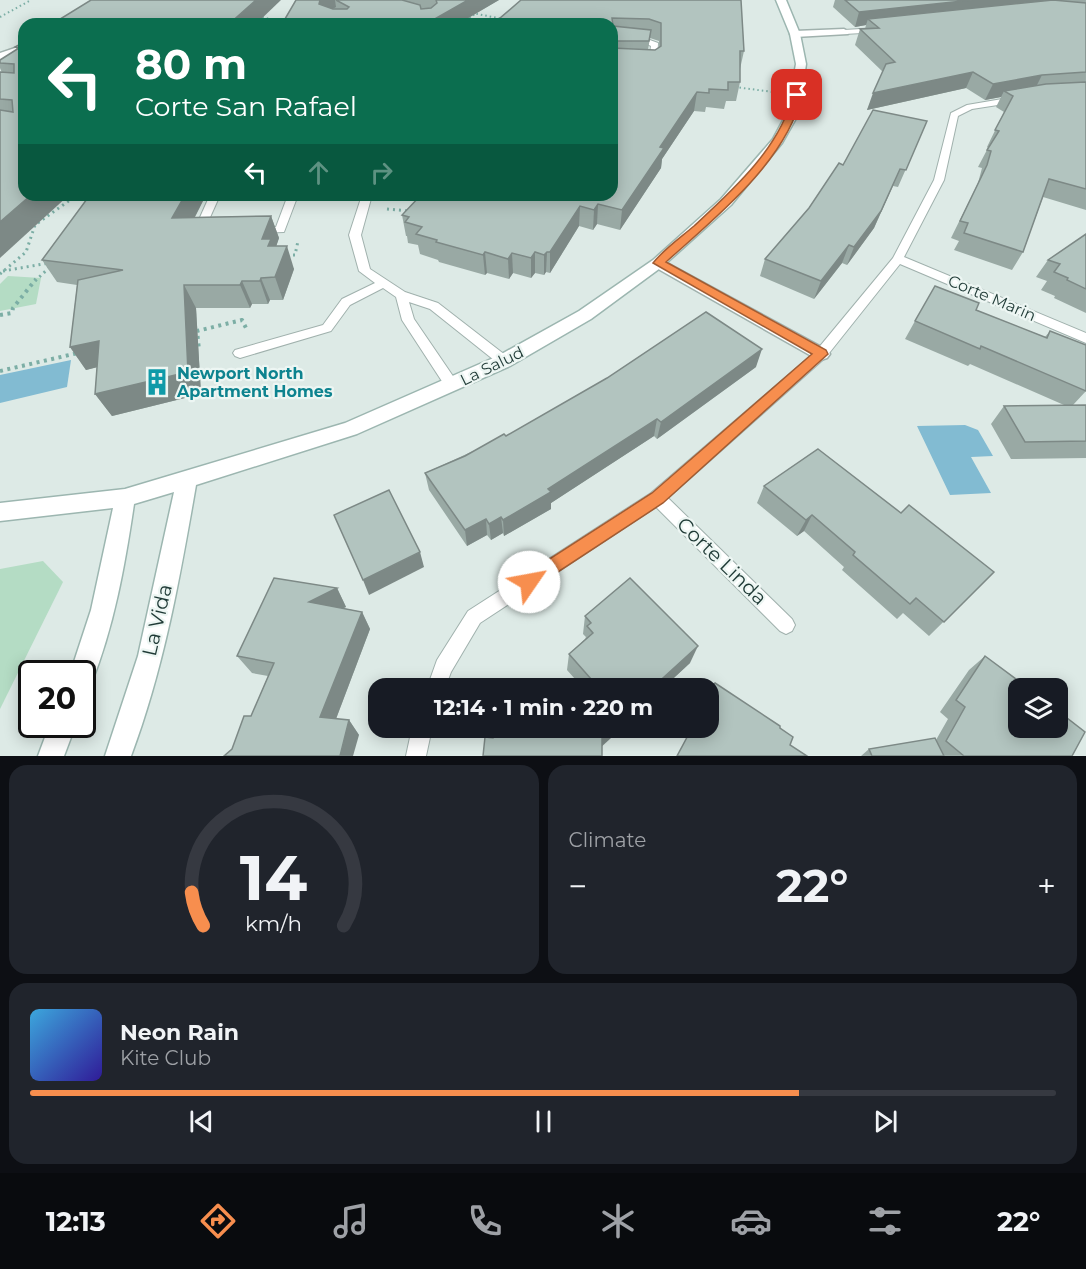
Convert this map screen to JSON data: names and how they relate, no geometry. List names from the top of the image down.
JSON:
{
  "streets": {
    "street": ["La Salud", "La Vida"],
    "lane": ["Corte Marin", "Corte Linda"]
  },
  "crossings": [
    ["La Salud", "La Vida"]
  ],
  "places": {
    "building": ["Newport North Apartment Homes"]
  },
  "page": {
    "turn": ["80 m", "Corte San Rafael"],
    "limit": "20",
    "trip": "12:14 · 1 min · 220 m",
    "tile": "Climate",
    "heat": ["−", "22°", "+"],
    "song": ["Neon Rain", "Kite Club"],
    "tabs": ["12:13", "22°"],
    "gauge": ["14", "km/h"]
  }
}
